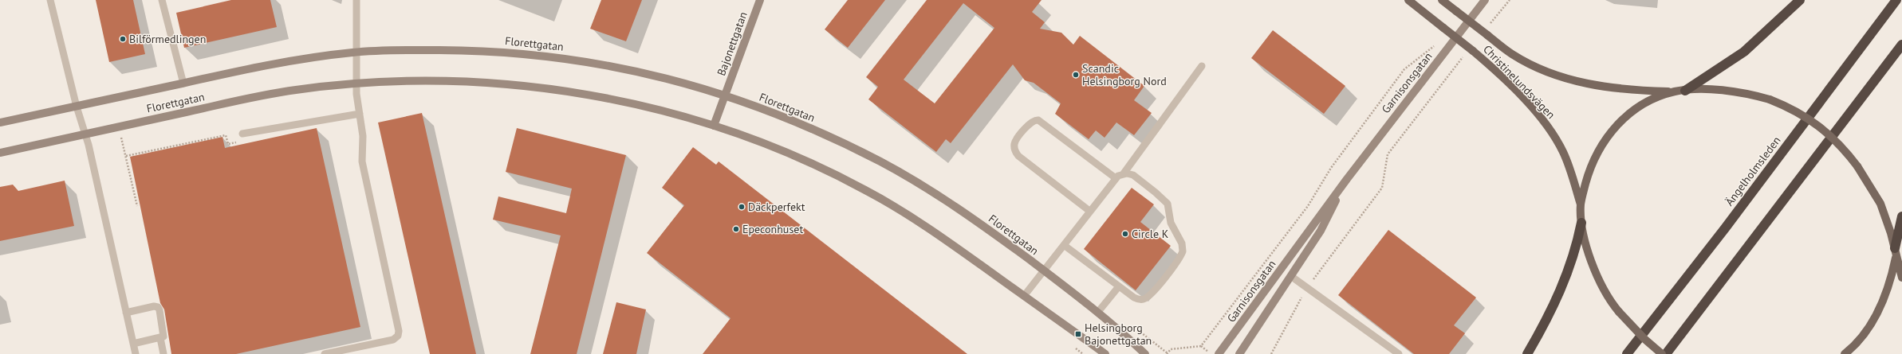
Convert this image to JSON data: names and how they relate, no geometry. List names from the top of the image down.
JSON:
{
  "streets": {
    "highway": ["Ängelholmsleden"],
    "main road": ["Christinelundsvägen"],
    "street": ["Florettgatan", "Bajonettgatan", "Garnisonsgatan"]
  },
  "crossings": [
    ["Florettgatan", "Bajonettgatan"]
  ],
  "places": {
    "other": [
      "Bilförmedlingen",
      "Scandic Helsingborg Nord",
      "Däckperfekt",
      "Epeconhuset",
      "Circle K"
    ],
    "transit": ["Helsingborg Bajonettgatan"]
  }
}
